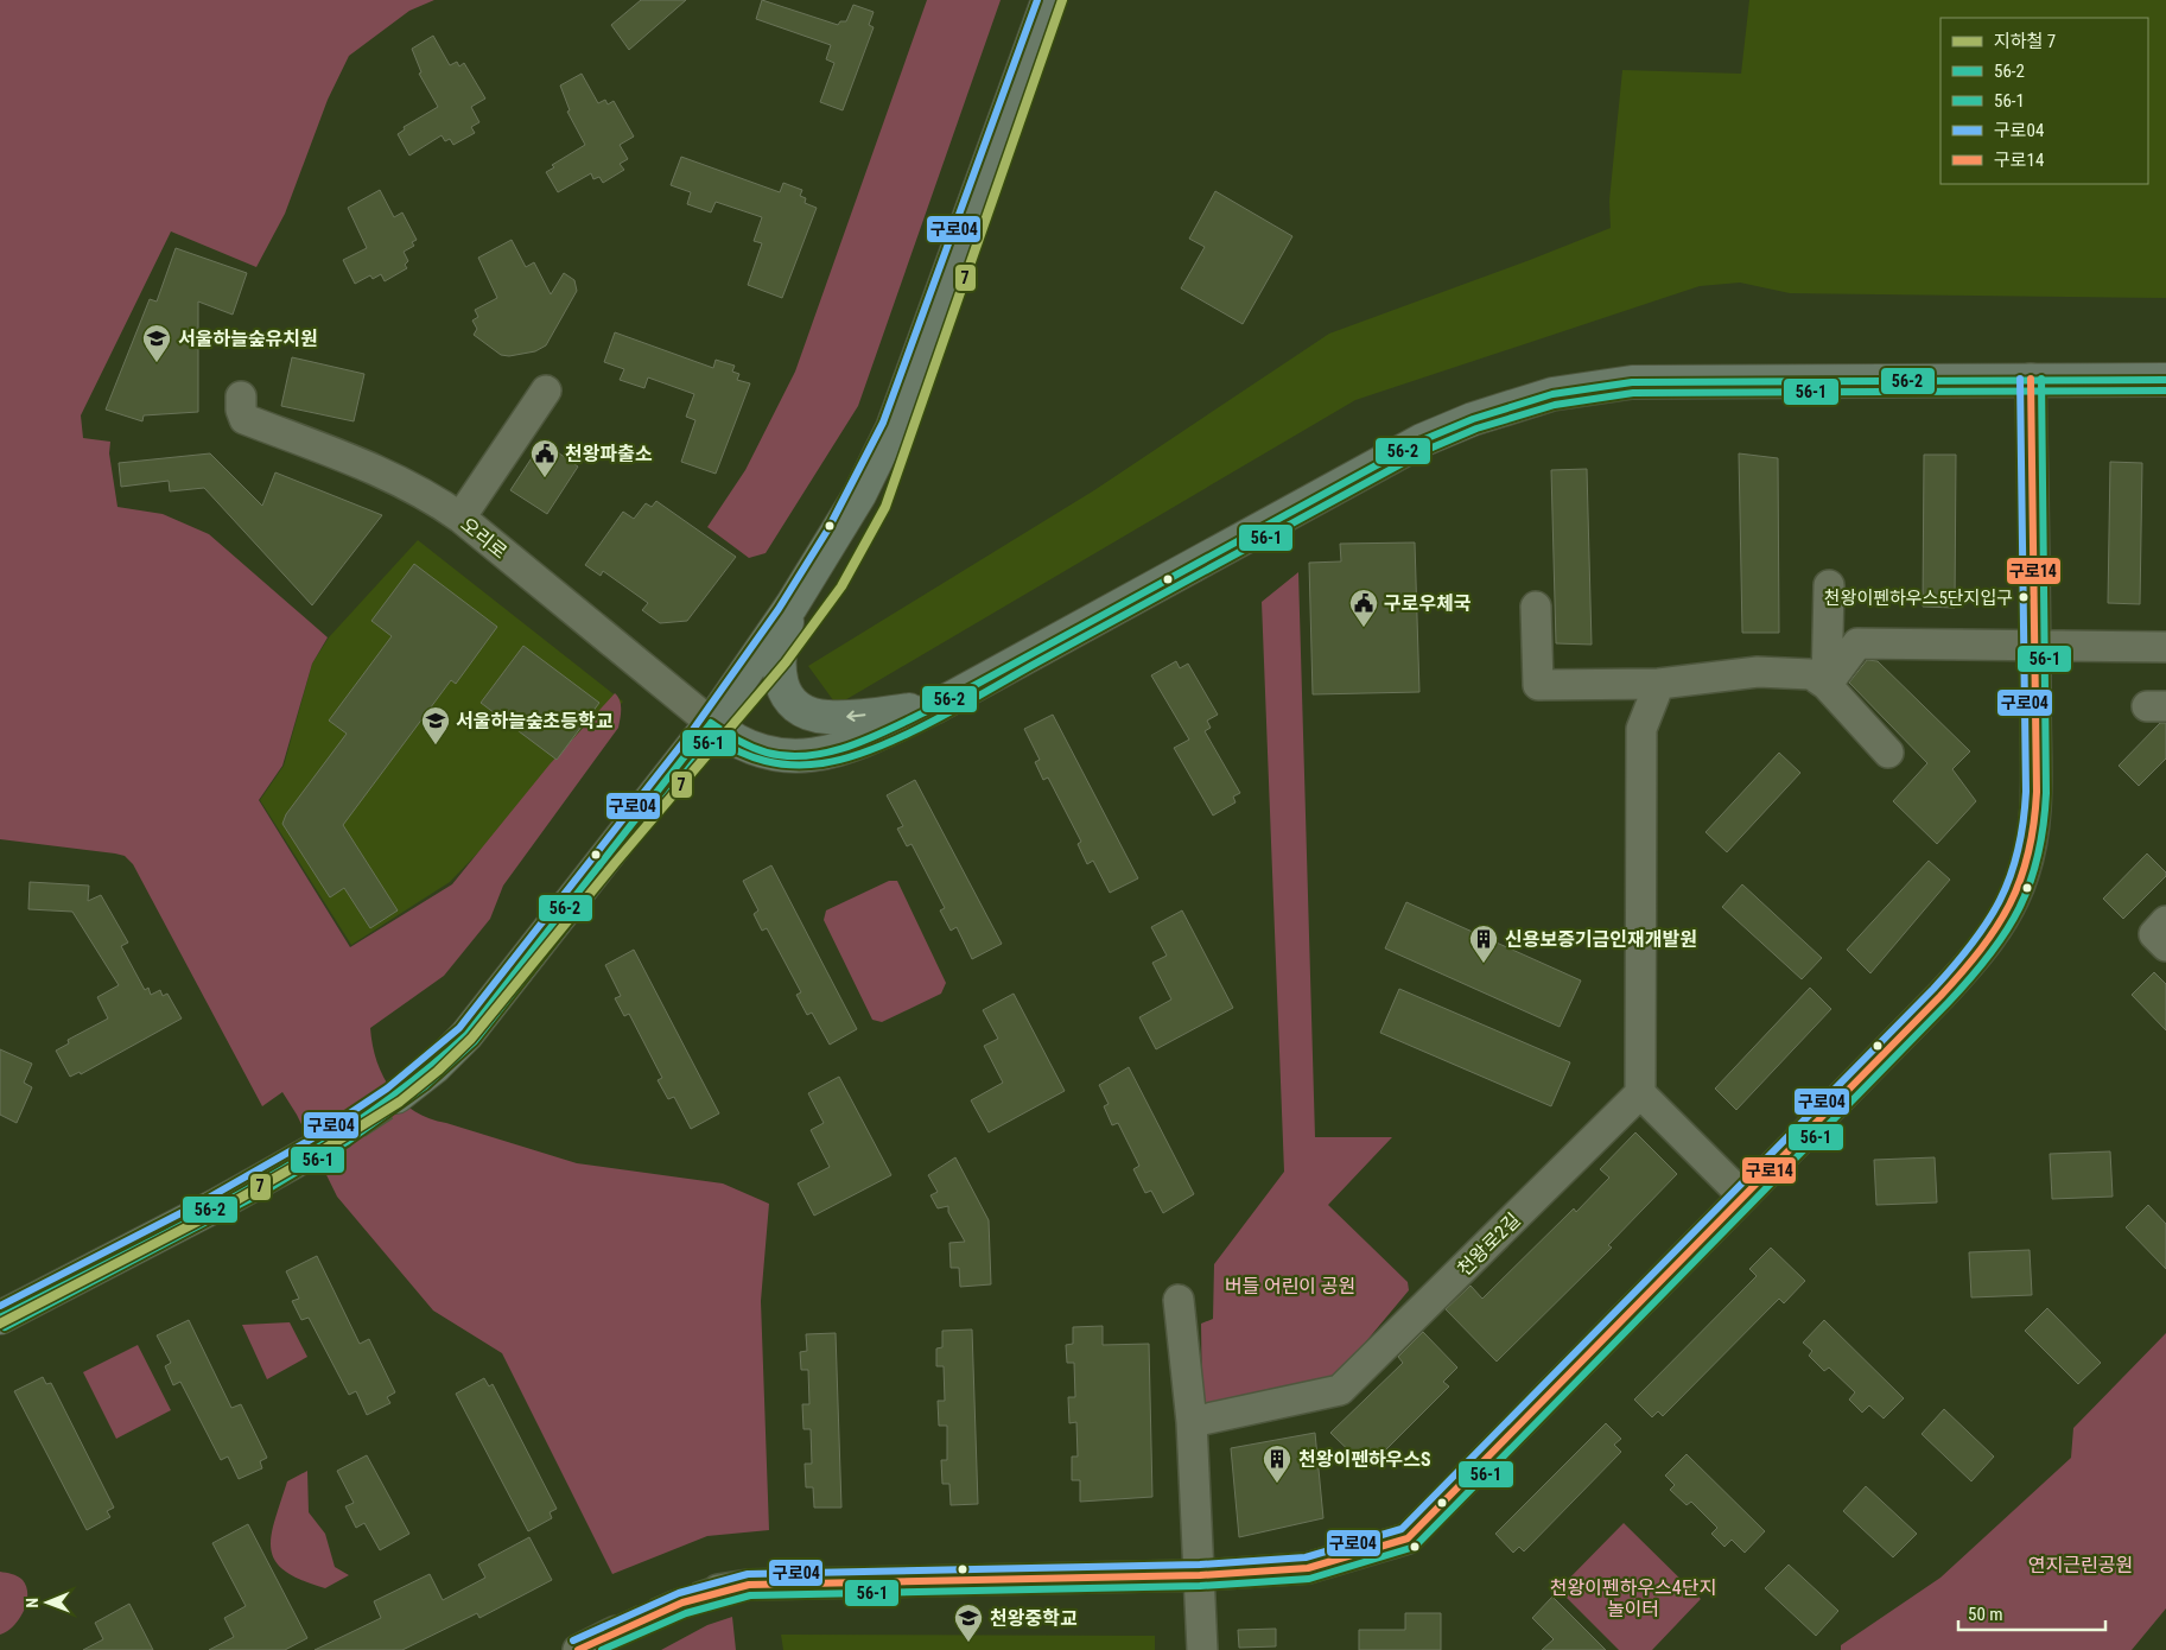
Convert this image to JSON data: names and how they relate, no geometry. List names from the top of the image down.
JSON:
{
  "streets": {
    "street": ["오리로", "천왕로2길"]
  },
  "parks": ["버들 어린이 공원", "연지근린공원", "천왕이펜하우스4단지 놀이터"],
  "places": {
    "school or university": ["서울하늘숲유치원", "서울하늘숲초등학교", "천왕중학교"],
    "public building": ["천왕파출소", "구로우체국"],
    "other": ["천왕이펜하우스5단지입구"],
    "building": ["신용보증기금인재개발원", "천왕이펜하우스S"]
  },
  "lines": [
    "metro line 7",
    "transit line 구로04",
    "transit line 56-1",
    "transit line 구로14",
    "transit line 56-2"
  ],
  "legend": [
    "지하철 7",
    "56-2",
    "56-1",
    "구로04",
    "구로14"
  ],
  "scale_bar": "50 m",
  "north": "left"
}
